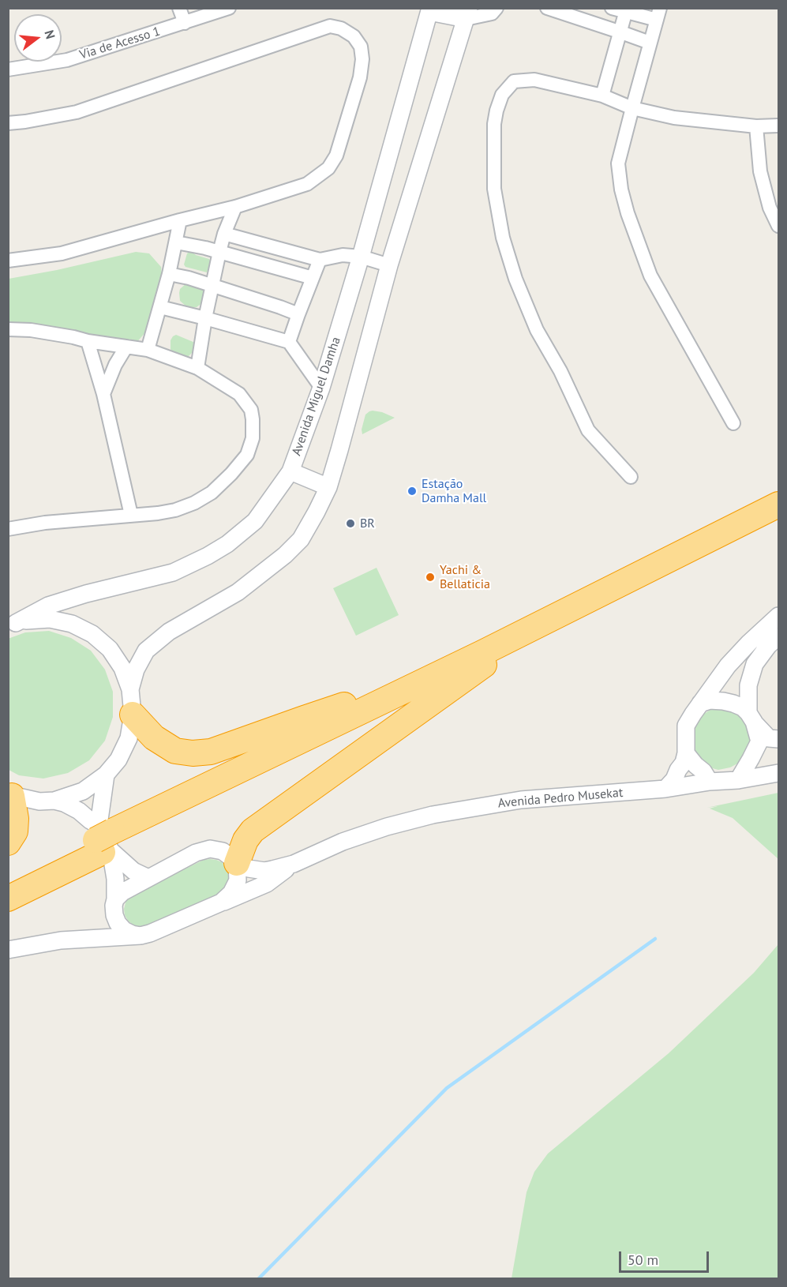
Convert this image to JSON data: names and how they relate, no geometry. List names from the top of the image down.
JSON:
{
  "streets": {
    "street": ["Via de Acesso 1", "Avenida Miguel Damha", "Avenida Pedro Musekat"]
  },
  "places": ["Estação Damha Mall", "BR", "Yachi & Bellaticia"],
  "scale_bar": "50 m",
  "north": "right"
}
